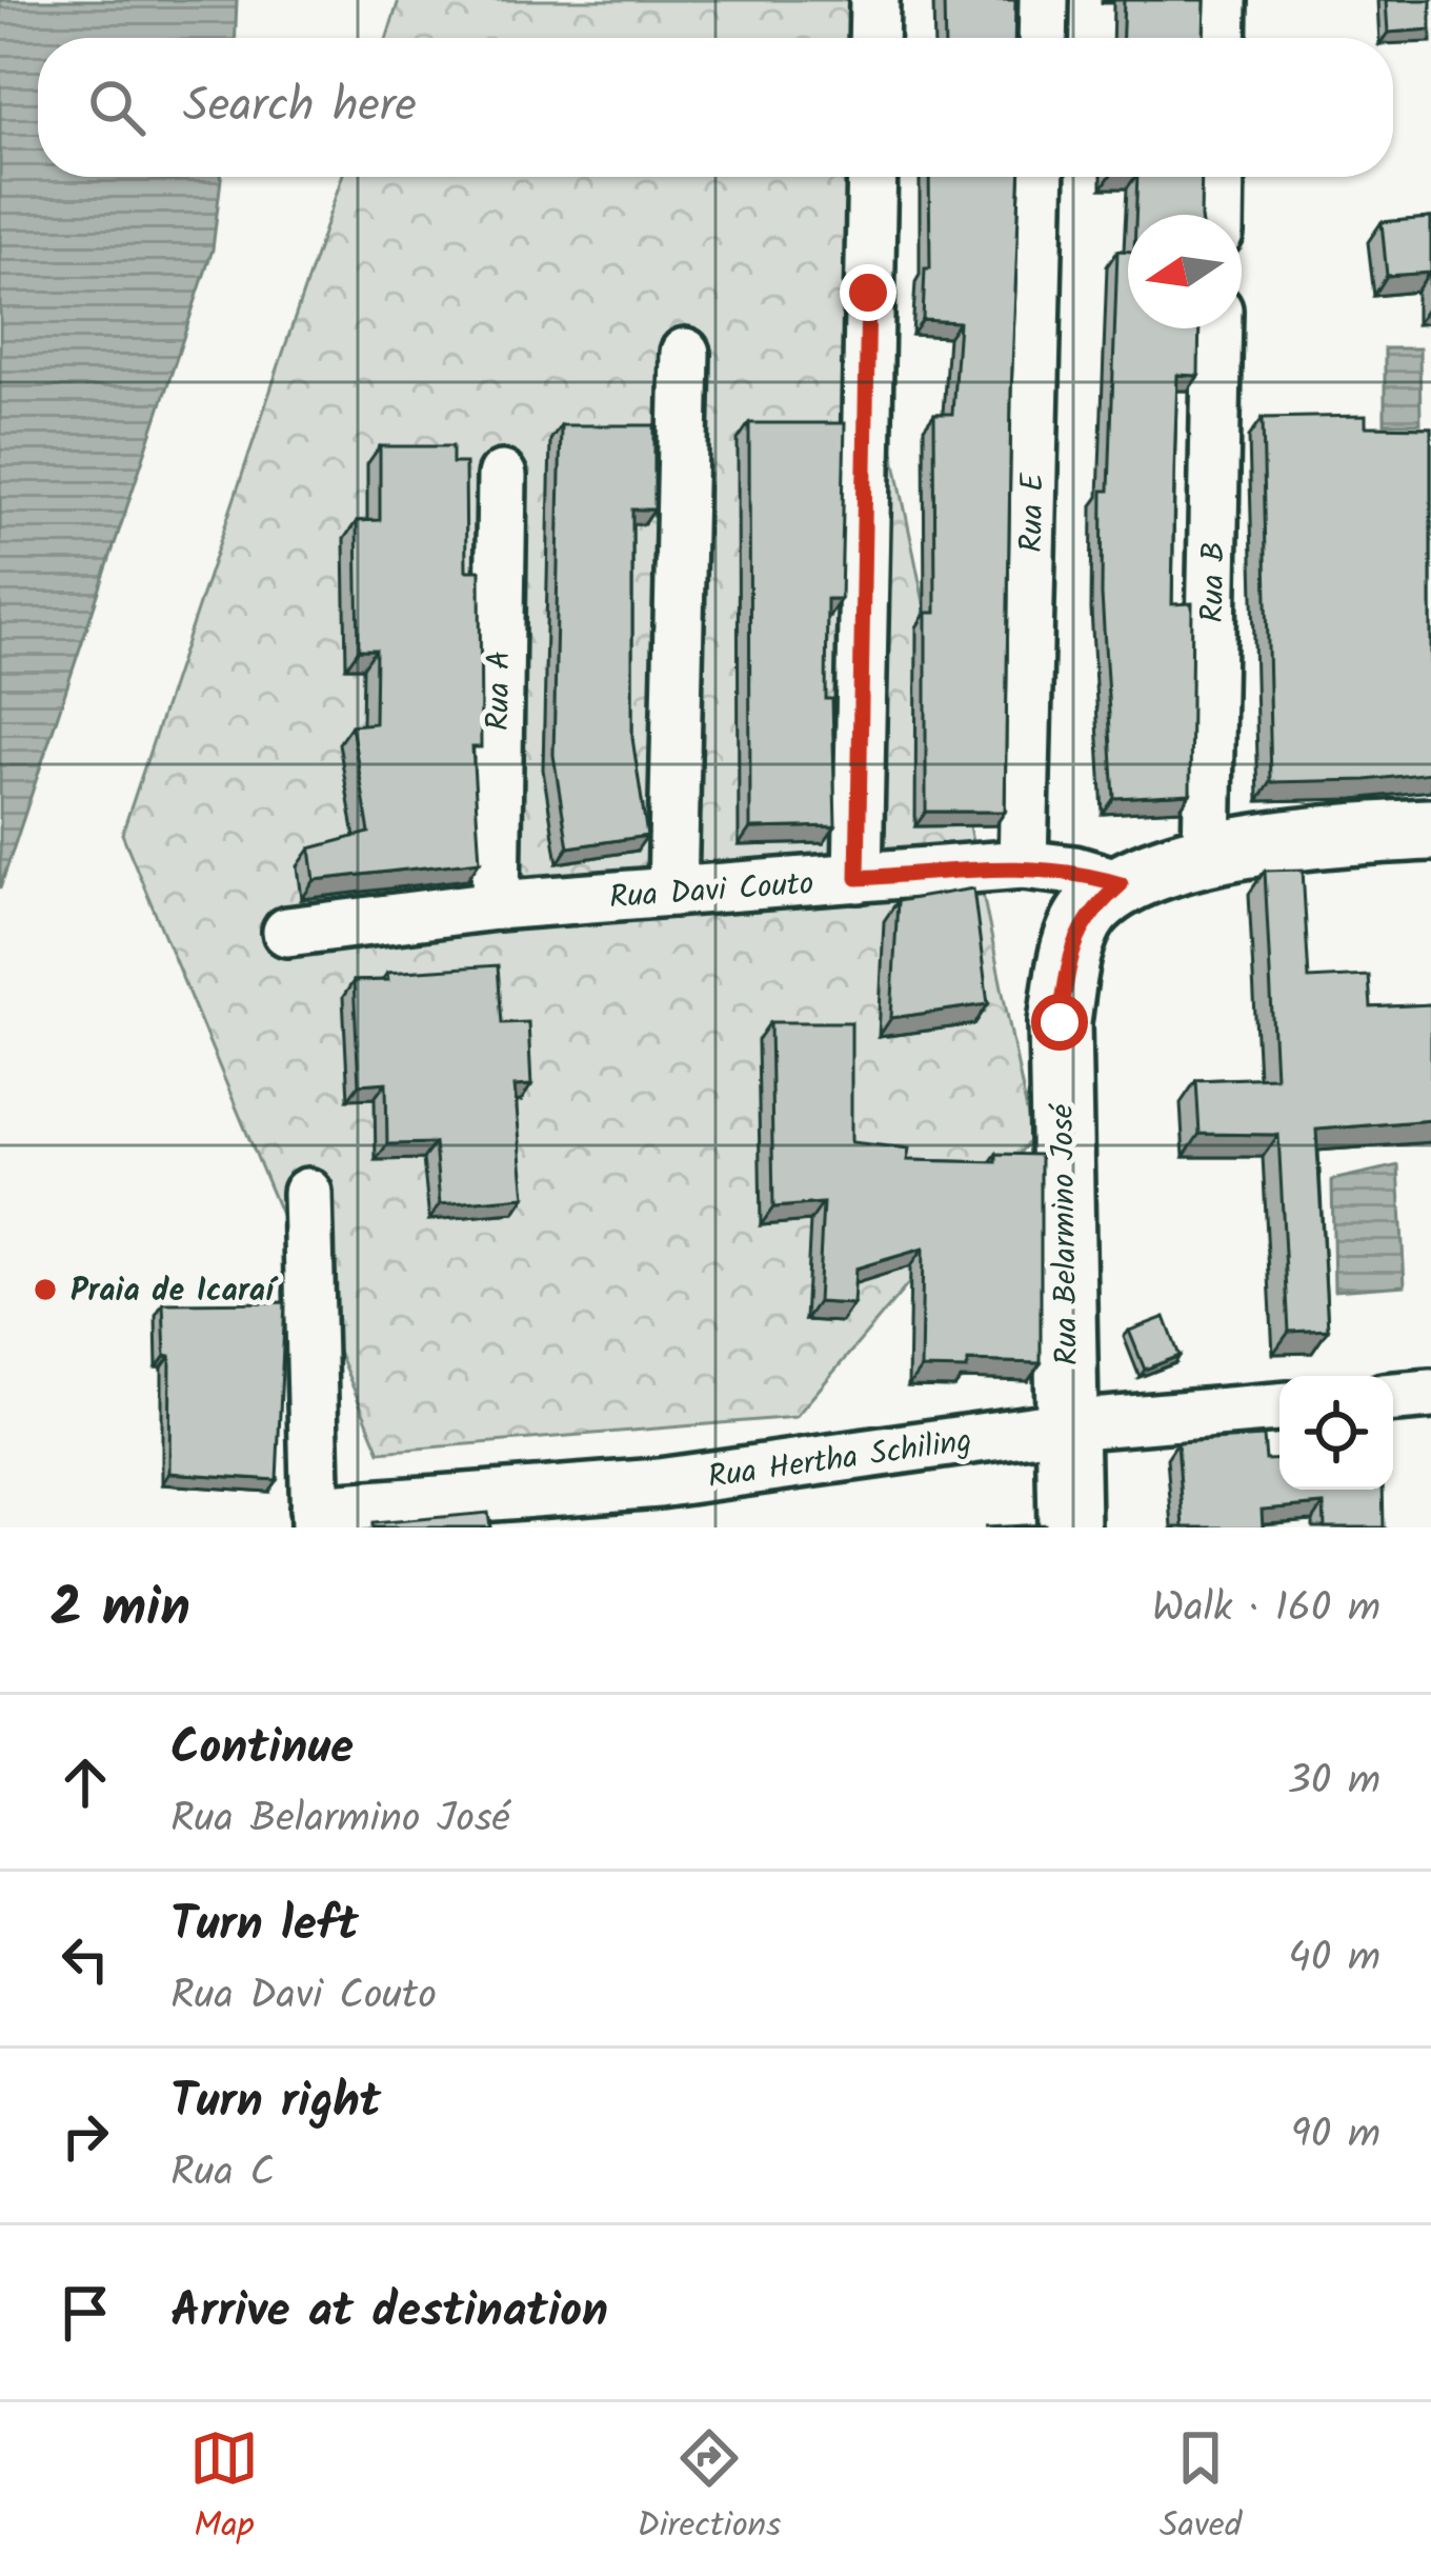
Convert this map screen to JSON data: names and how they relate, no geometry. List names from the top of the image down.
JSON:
{
  "streets": {
    "street": [
      "Rua E",
      "Rua B",
      "Rua A",
      "Rua Davi Couto",
      "Rua Belarmino José",
      "Rua Hertha Schiling"
    ]
  },
  "crossings": [
    ["Rua E", "Rua Davi Couto"],
    ["Rua A", "Rua Davi Couto"],
    ["Rua Davi Couto", "Rua Belarmino José"],
    ["Rua Belarmino José", "Rua Hertha Schiling"]
  ],
  "places": ["Praia de Icaraí"],
  "north": "left",
  "page": {
    "search": "Search here",
    "heading": ["2 min", "Walk · 160 m"],
    "list": [
      ["Continue", "Rua Belarmino José", "30 m"],
      ["Turn left", "Rua Davi Couto", "40 m"],
      ["Turn right", "Rua C", "90 m"],
      "Arrive at destination"
    ],
    "nav": ["Map", "Directions", "Saved"]
  }
}
